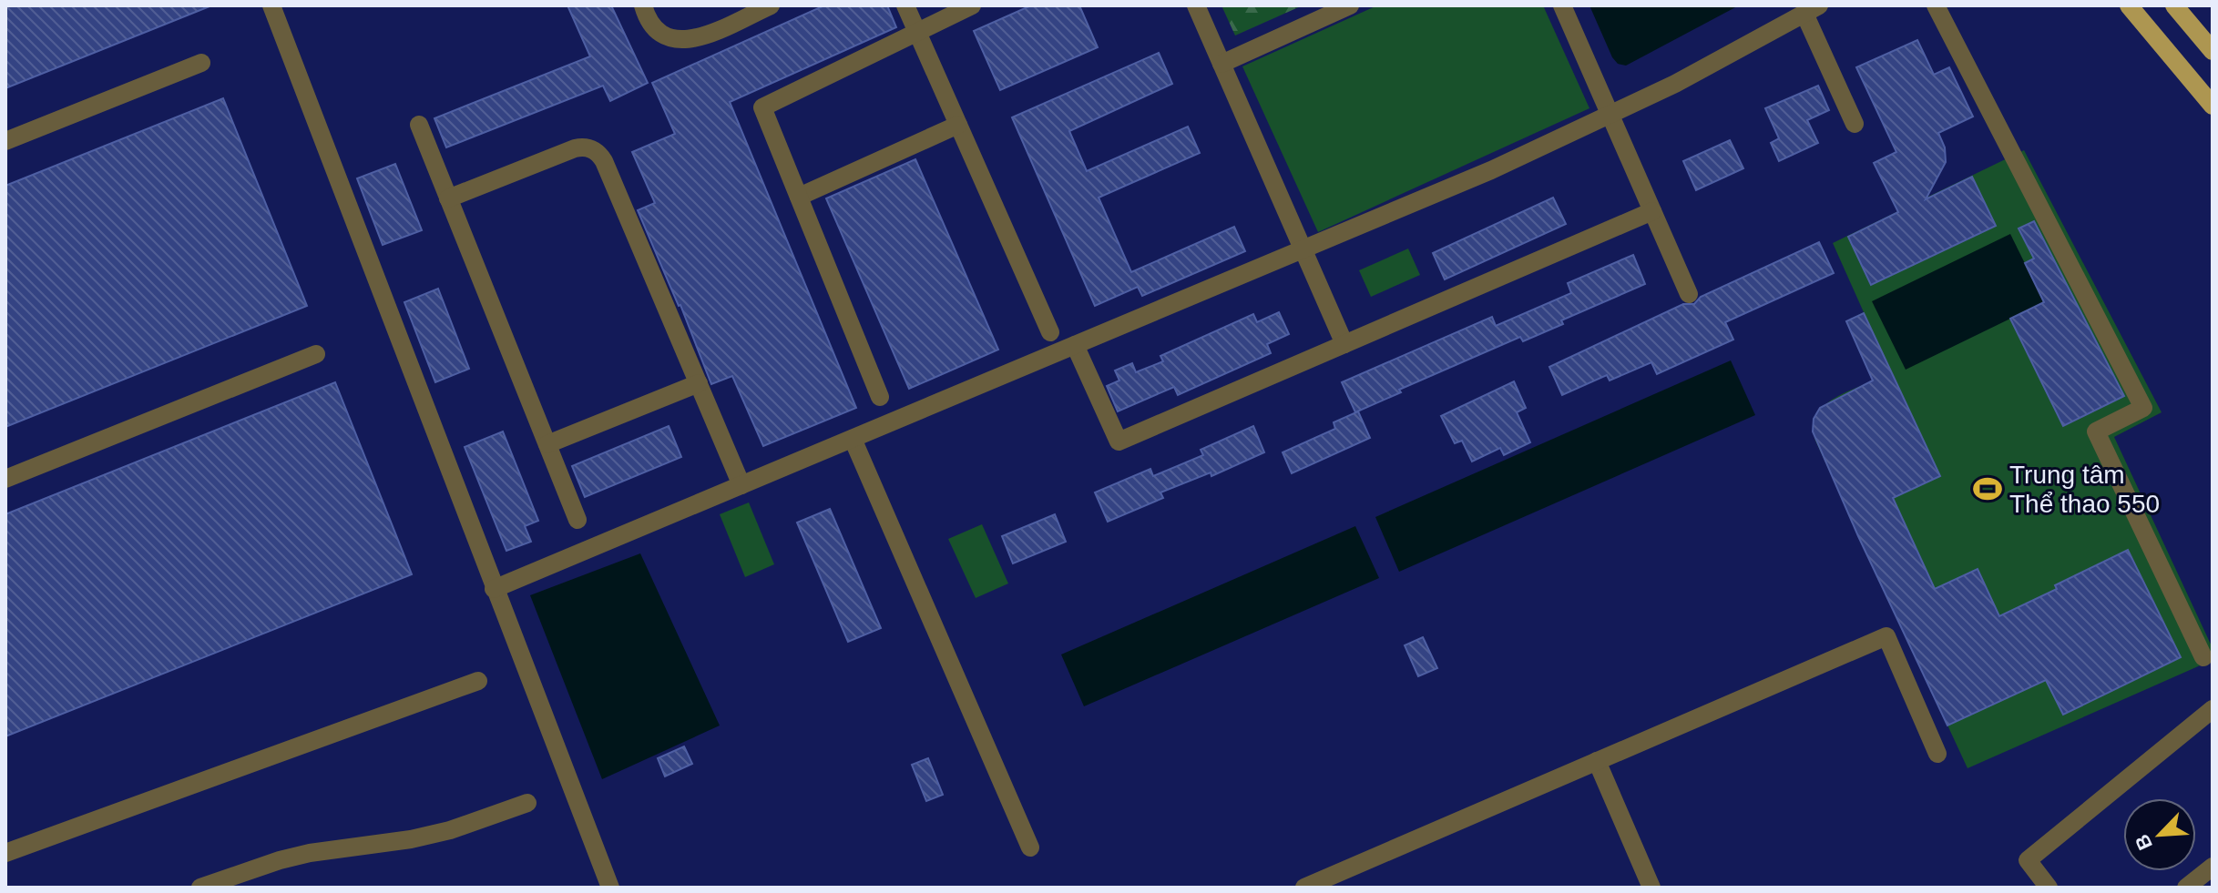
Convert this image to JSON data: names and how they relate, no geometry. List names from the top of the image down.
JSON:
{
  "places": {
    "sports": ["Trung tâm Thể thao 550"]
  },
  "north": "bottom left"
}
